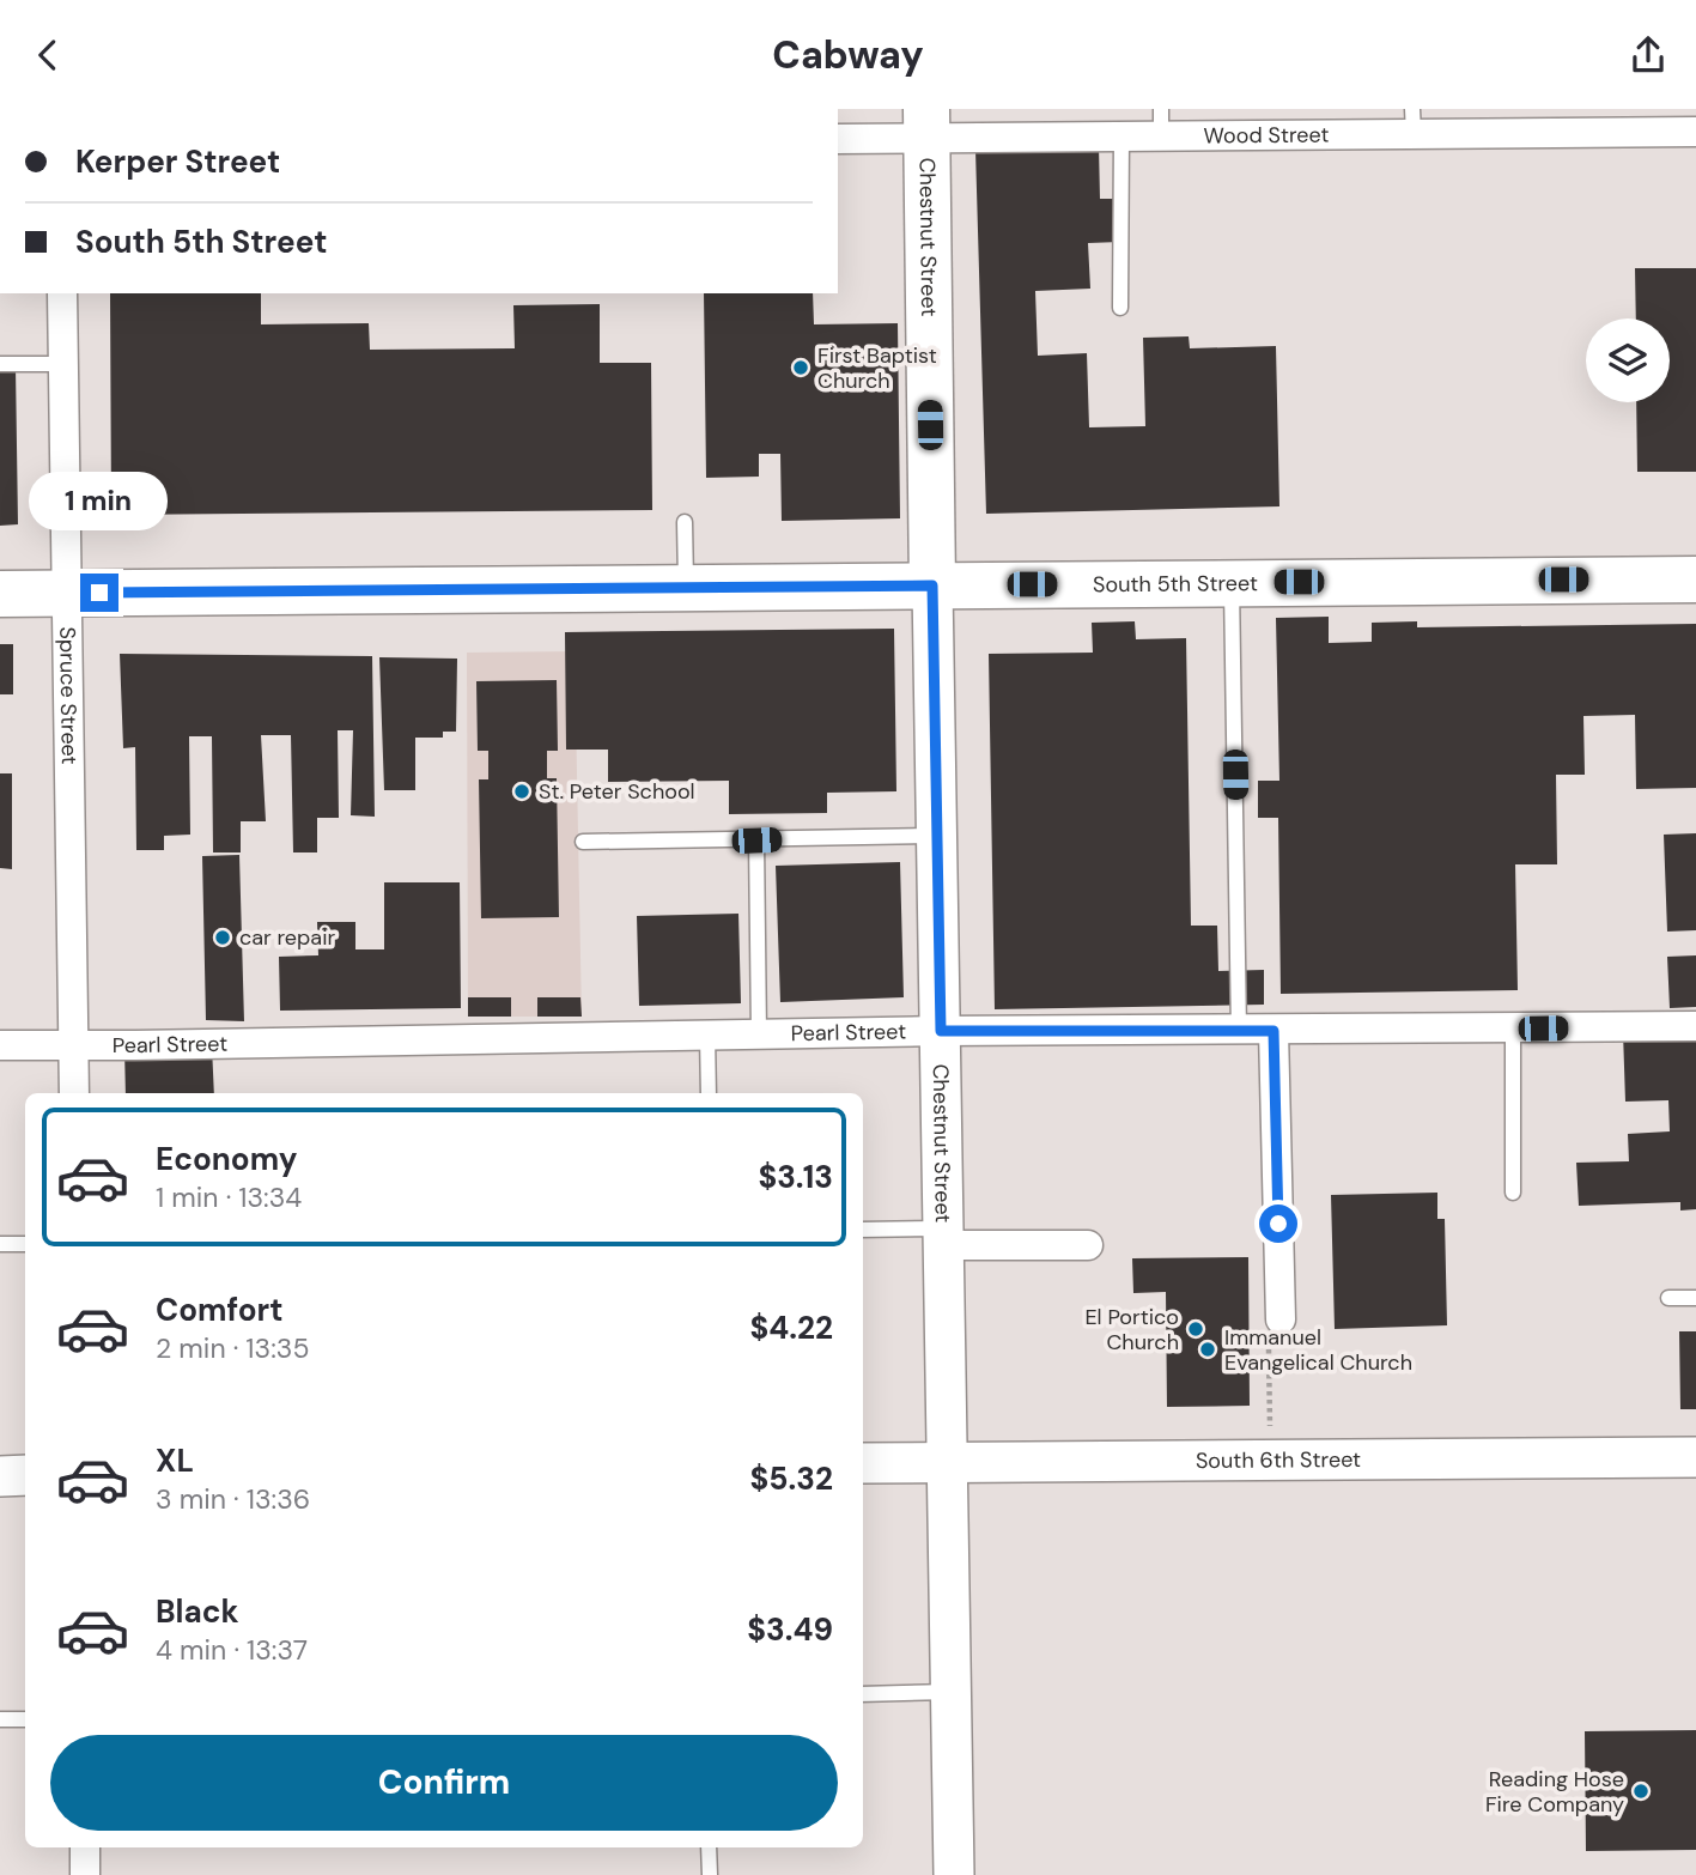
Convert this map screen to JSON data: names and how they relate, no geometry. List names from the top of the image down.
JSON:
{
  "streets": {
    "main road": ["Chestnut Street", "South 5th Street"],
    "street": [
      "Wood Street",
      "Spruce Street",
      "Pearl Street",
      "South 6th Street"
    ]
  },
  "crossings": [
    ["Wood Street", "Chestnut Street"],
    ["Chestnut Street", "South 5th Street"],
    ["Chestnut Street", "Pearl Street"],
    ["Chestnut Street", "South 6th Street"],
    ["South 5th Street", "Spruce Street"],
    ["Spruce Street", "Pearl Street"]
  ],
  "places": [
    "First Baptist Church",
    "St. Peter School",
    "car repair",
    "El Portico Church",
    "Immanuel Evangelical Church",
    "Reading Hose Fire Company"
  ],
  "page": {
    "header": "Cabway",
    "banner": ["Kerper Street", "South 5th Street"],
    "bubble": "1 min",
    "list": [
      {
        "name": "Economy",
        "note": "1 min · 13:34",
        "value": "$3.13"
      },
      {
        "name": "Comfort",
        "note": "2 min · 13:35",
        "value": "$4.22"
      },
      {
        "name": "XL",
        "note": "3 min · 13:36",
        "value": "$5.32"
      },
      {
        "name": "Black",
        "note": "4 min · 13:37",
        "value": "$3.49"
      }
    ],
    "buttons": "Confirm"
  }
}
